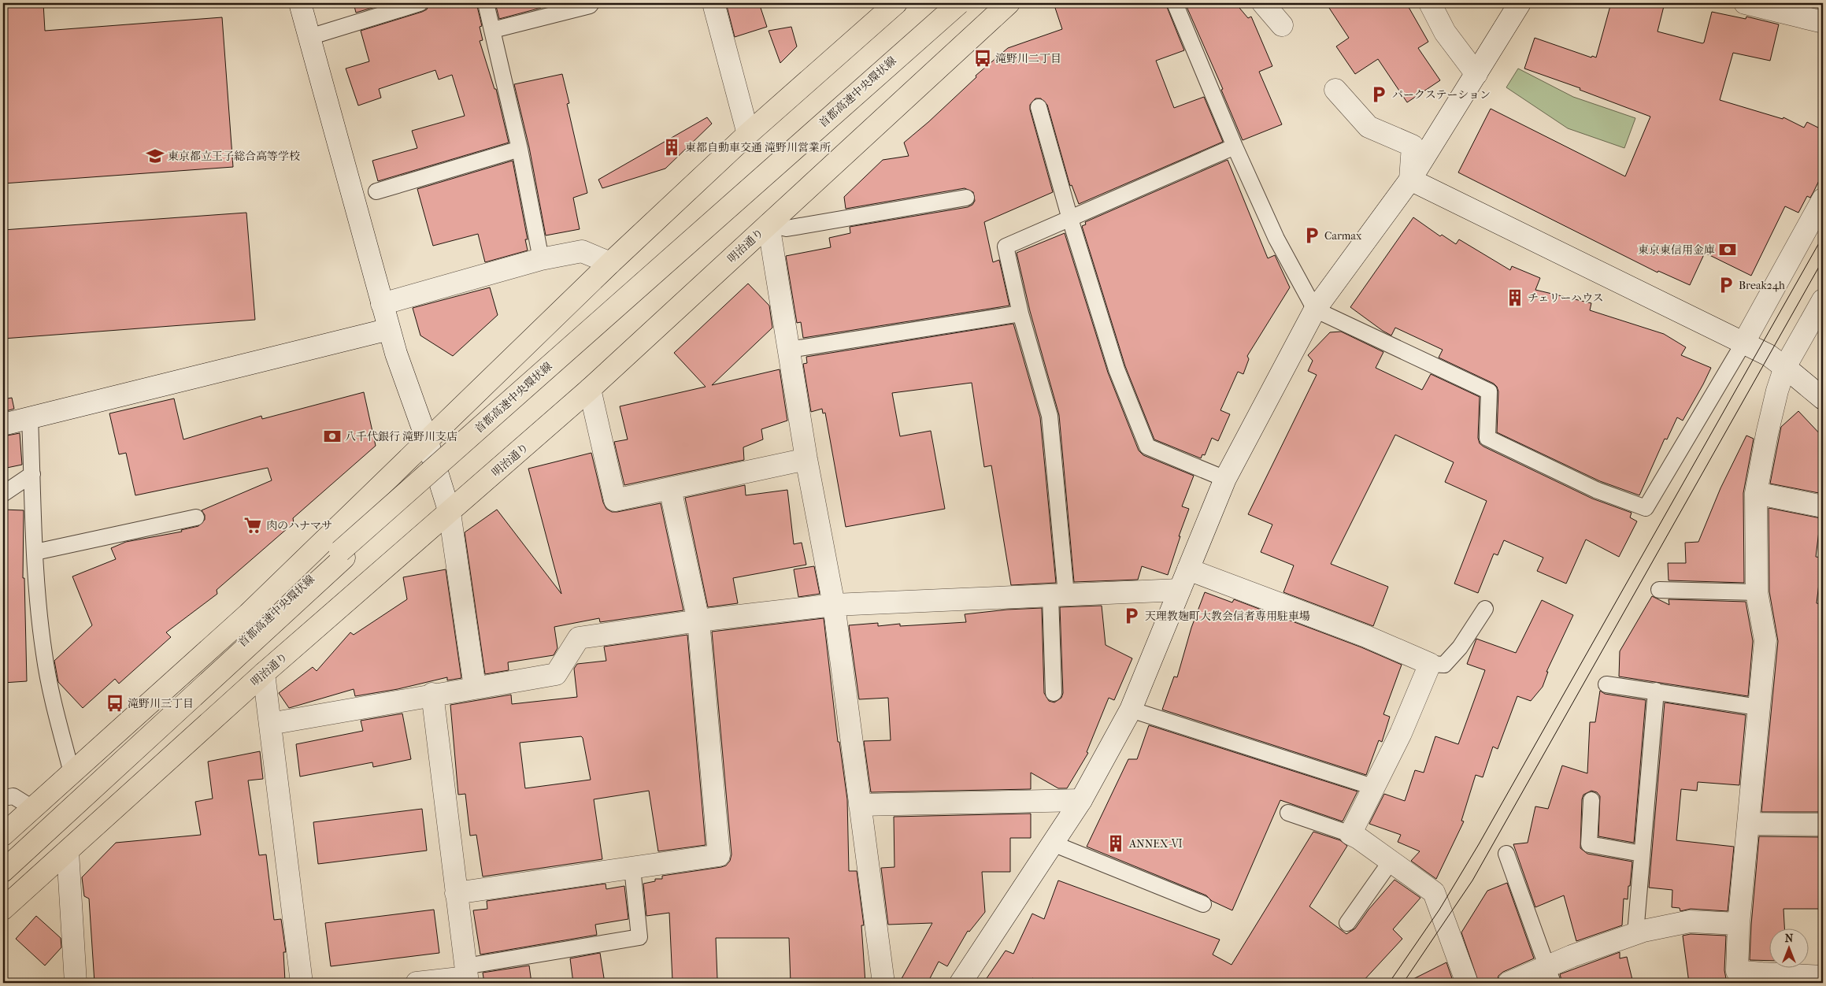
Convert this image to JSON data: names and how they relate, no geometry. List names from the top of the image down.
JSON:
{
  "streets": {
    "highway": ["首都高速中央環状線", "明治通り"]
  },
  "places": {
    "bus stop": ["滝野川二丁目", "滝野川三丁目"],
    "parking": [
      "パークステーション",
      "Carmax",
      "Break24h",
      "天理教麹町大教会信者専用駐車場"
    ],
    "building": ["東都自動車交通 滝野川営業所", "チェリーハウス", "ANNEX-Ⅵ"],
    "school or university": ["東京都立王子総合高等学校"],
    "bank": ["東京東信用金庫", "八千代銀行 滝野川支店"],
    "supermarket": ["肉のハナマサ"]
  },
  "north": "top"
}
